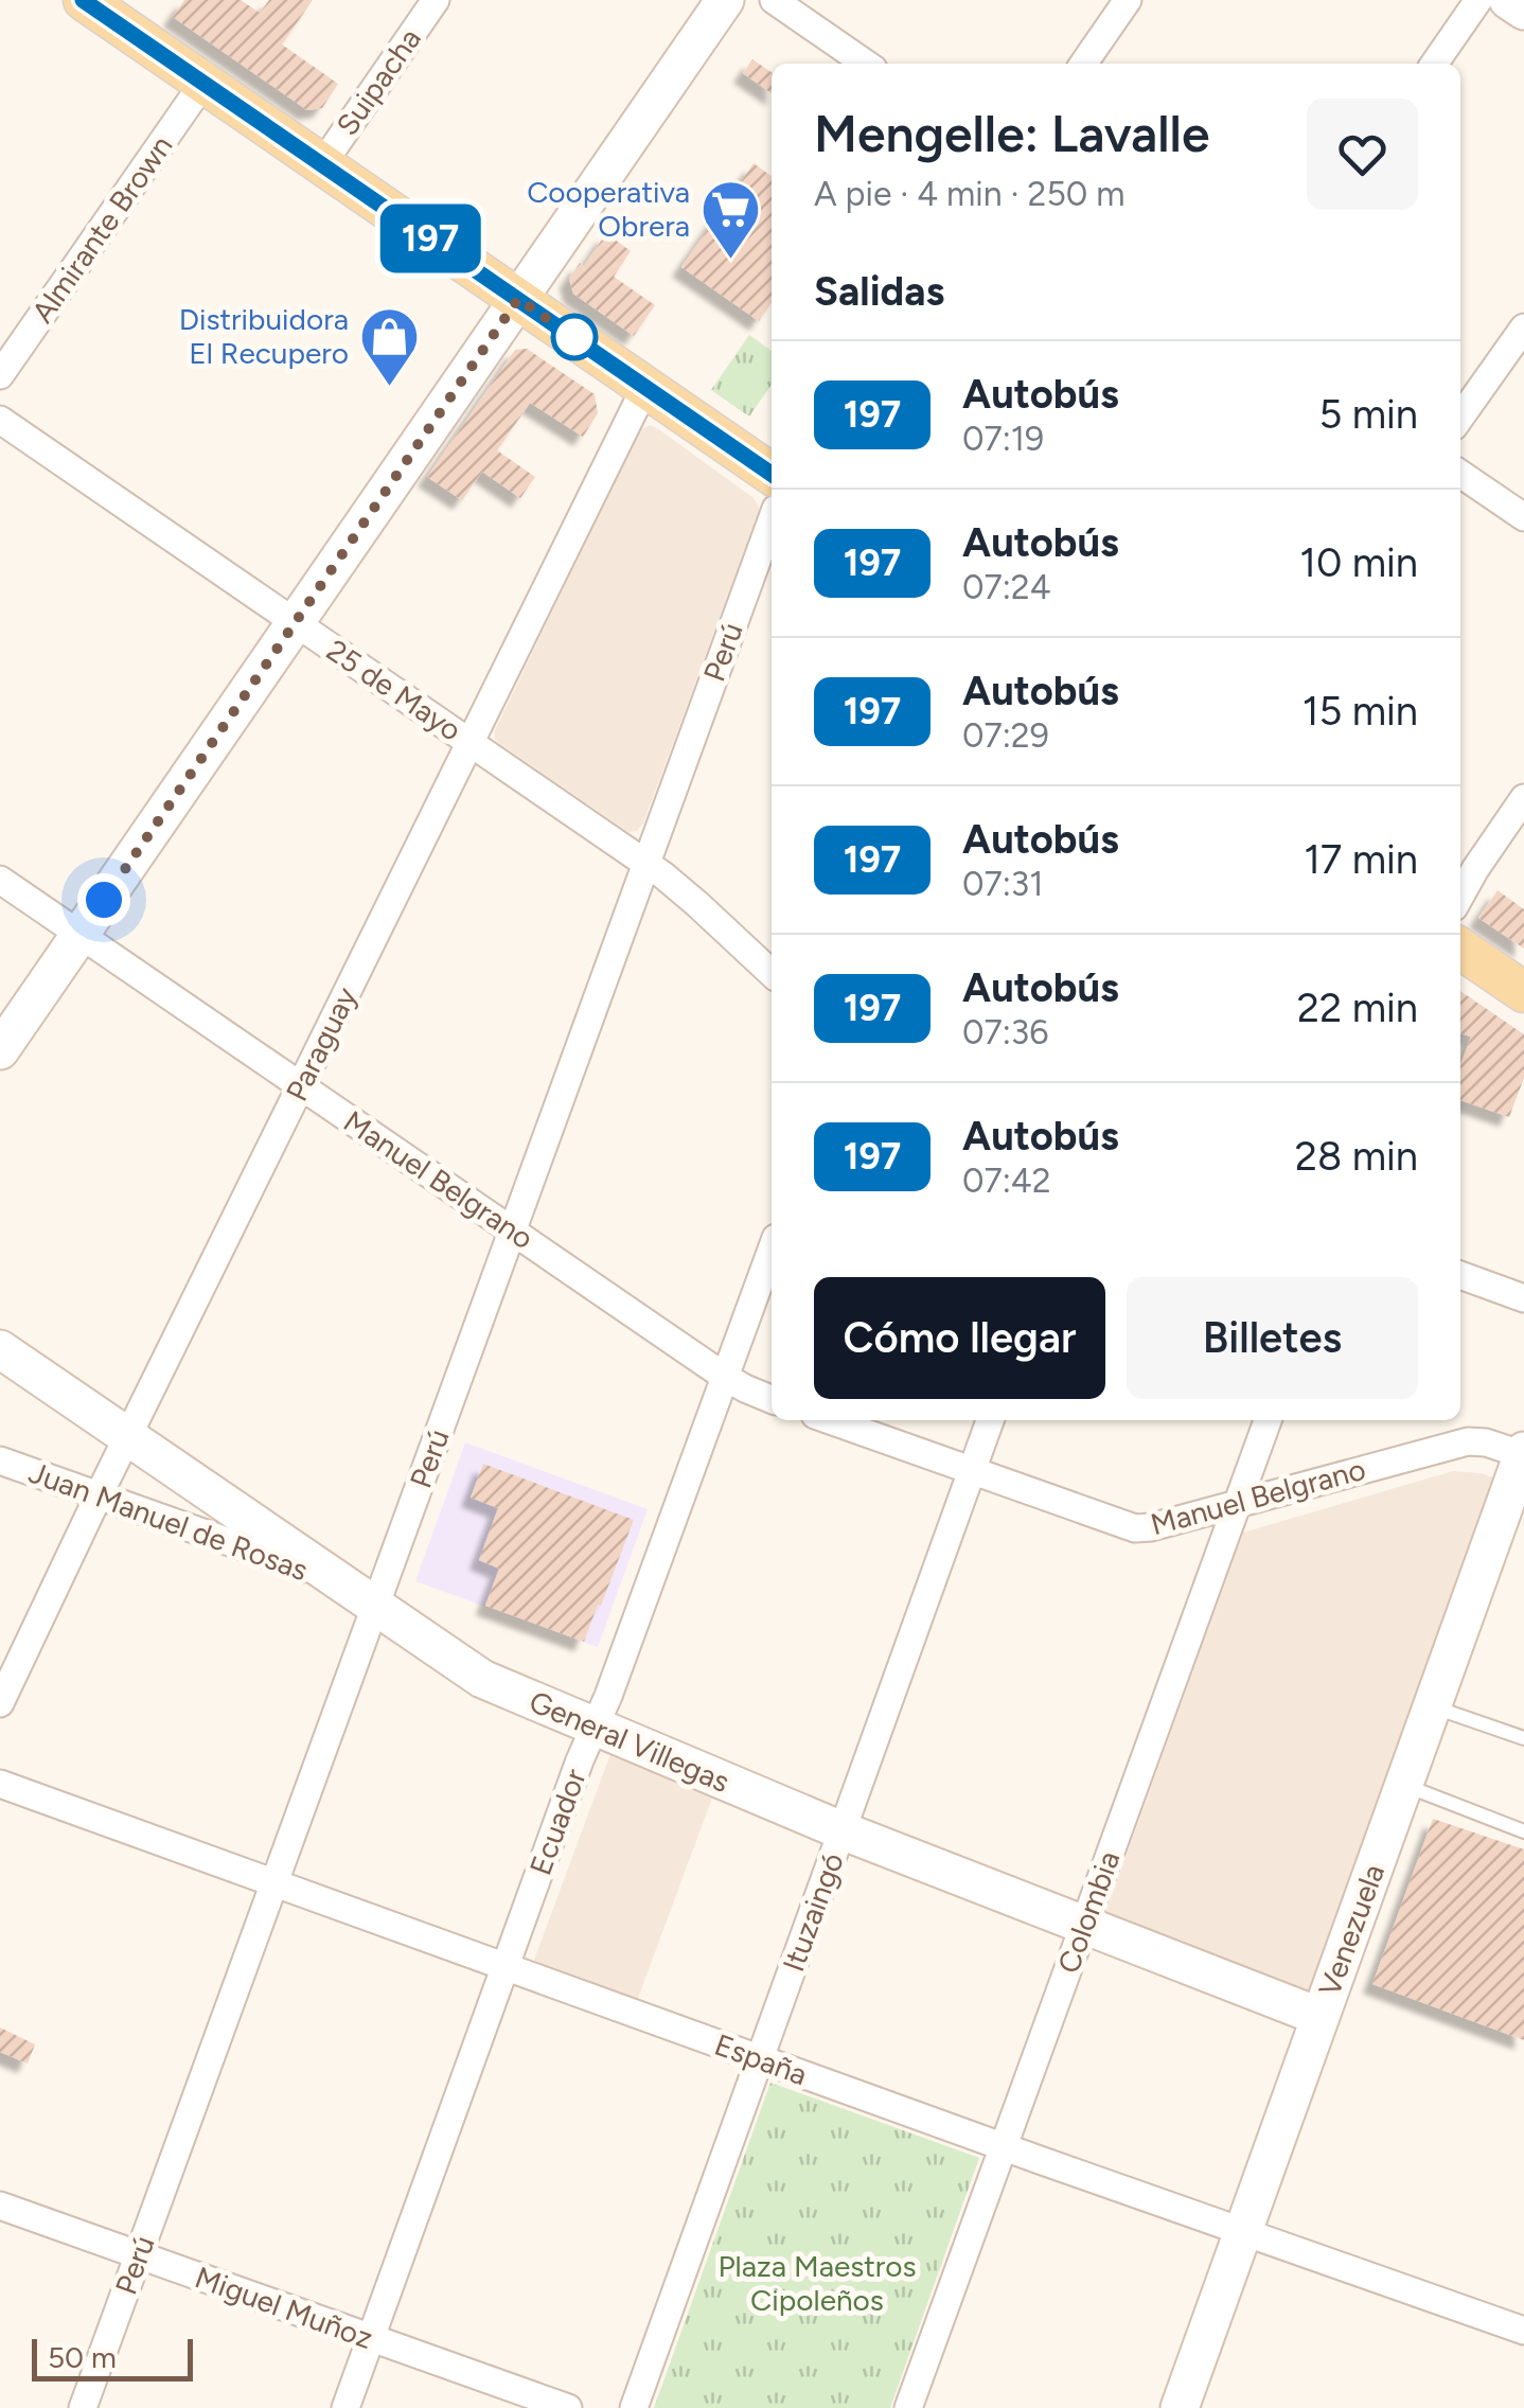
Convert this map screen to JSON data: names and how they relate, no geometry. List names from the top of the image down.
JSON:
{
  "streets": {
    "street": [
      "Suipacha",
      "Almirante Brown",
      "Perú",
      "25 de Mayo",
      "Paraguay",
      "Manuel Belgrano",
      "Juan Manuel de Rosas",
      "General Villegas",
      "Ecuador",
      "Ituzaingó",
      "Colombia",
      "Venezuela",
      "España",
      "Miguel Muñoz"
    ]
  },
  "crossings": [
    ["Perú", "25 de Mayo"],
    ["Perú", "Manuel Belgrano"],
    ["Perú", "General Villegas"],
    ["Perú", "España"],
    ["Perú", "Miguel Muñoz"],
    ["25 de Mayo", "Paraguay"],
    ["Paraguay", "Manuel Belgrano"],
    ["Paraguay", "Juan Manuel de Rosas"],
    ["Paraguay", "General Villegas"],
    ["Manuel Belgrano", "Ecuador"],
    ["Manuel Belgrano", "Ituzaingó"],
    ["Manuel Belgrano", "Colombia"],
    ["Manuel Belgrano", "Venezuela"],
    ["Juan Manuel de Rosas", "General Villegas"],
    ["General Villegas", "Ecuador"],
    ["General Villegas", "Ituzaingó"],
    ["General Villegas", "Colombia"],
    ["General Villegas", "Venezuela"],
    ["Ecuador", "España"],
    ["Ecuador", "Miguel Muñoz"],
    ["Ituzaingó", "España"],
    ["Colombia", "España"],
    ["Venezuela", "España"]
  ],
  "parks": ["Plaza Maestros Cipoleños"],
  "places": {
    "supermarket": ["Cooperativa Obrera"],
    "shop": ["Distribuidora El Recupero"]
  },
  "lines": ["bus line 197"],
  "scale_bar": "50 m",
  "page": {
    "on_map": "197",
    "heading": [
      ["Mengelle: Lavalle", "A pie · 4 min · 250 m"],
      "Salidas"
    ],
    "list": [
      {
        "mark": "197",
        "name": "Autobús",
        "note": "07:19",
        "value": "5 min"
      },
      {
        "mark": "197",
        "name": "Autobús",
        "note": "07:24",
        "value": "10 min"
      },
      {
        "mark": "197",
        "name": "Autobús",
        "note": "07:29",
        "value": "15 min"
      },
      {
        "mark": "197",
        "name": "Autobús",
        "note": "07:31",
        "value": "17 min"
      },
      {
        "mark": "197",
        "name": "Autobús",
        "note": "07:36",
        "value": "22 min"
      },
      {
        "mark": "197",
        "name": "Autobús",
        "note": "07:42",
        "value": "28 min"
      }
    ],
    "buttons": ["Cómo llegar", "Billetes"],
    "scale": "50 m"
  }
}
